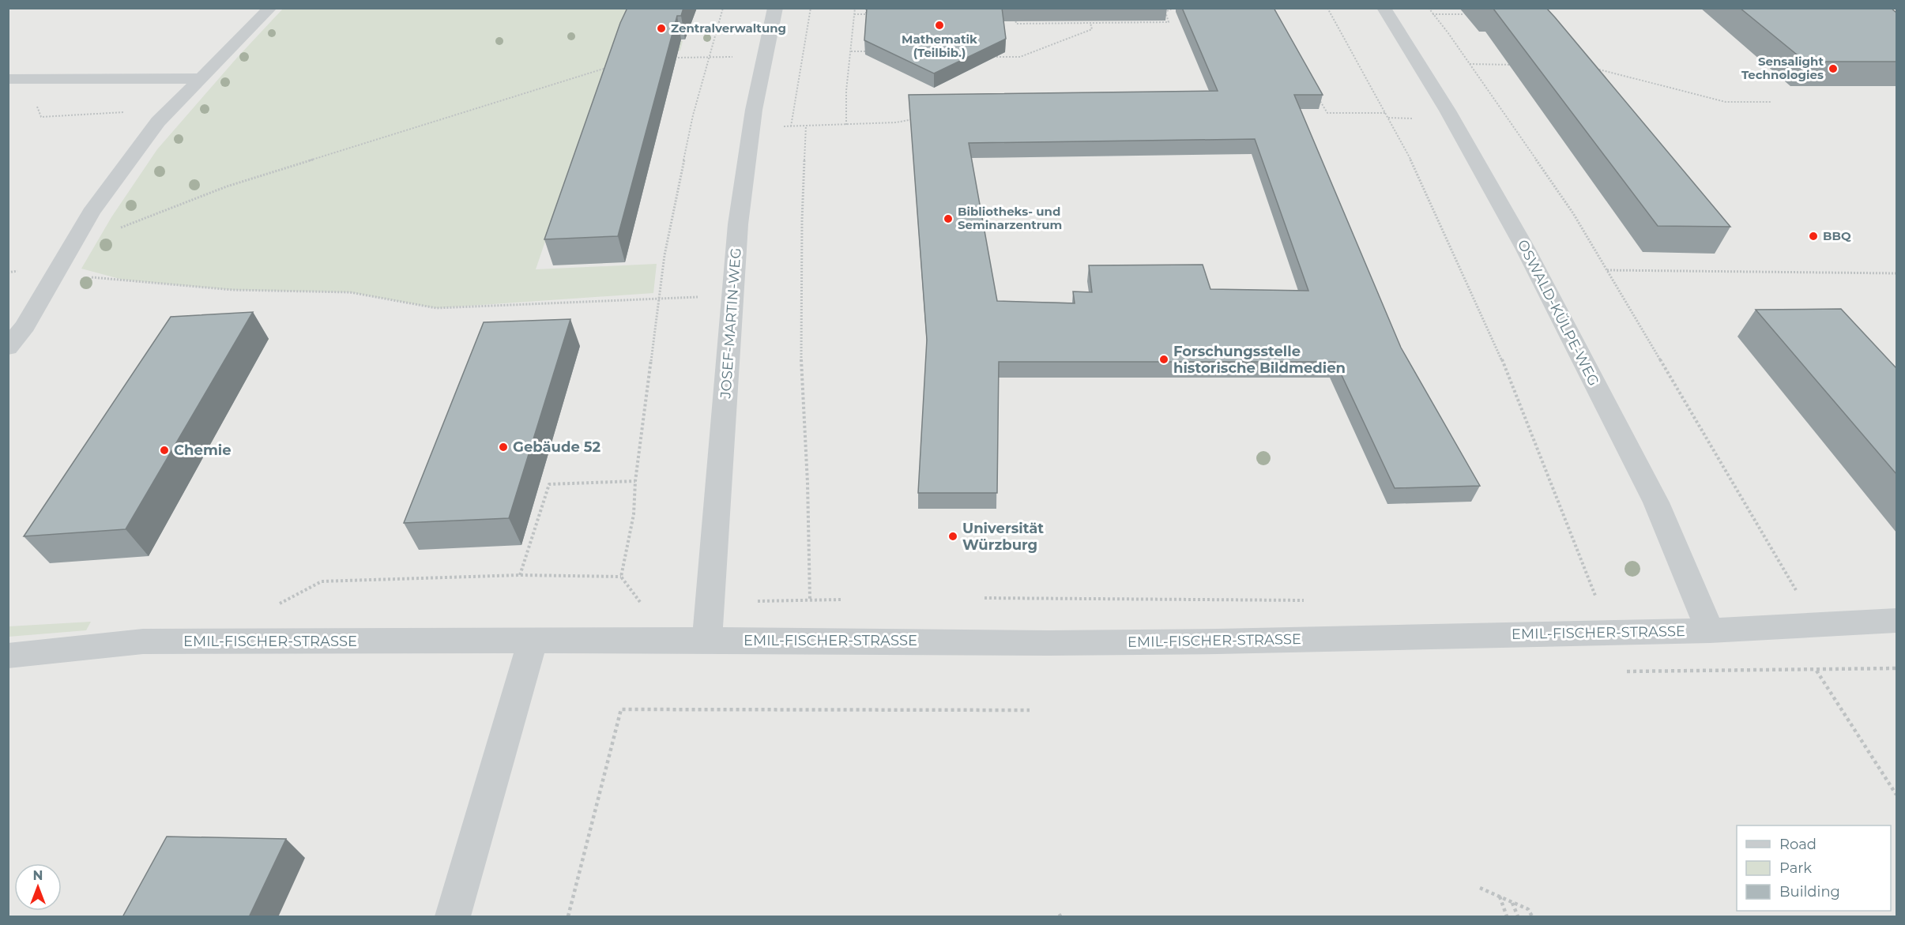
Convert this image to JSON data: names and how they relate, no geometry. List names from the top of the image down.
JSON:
{
  "streets": {
    "street": ["OSWALD-KÜLPE-WEG", "JOSEF-MARTIN-WEG", "EMIL-FISCHER-STRASSE"]
  },
  "crossings": [
    ["OSWALD-KÜLPE-WEG", "EMIL-FISCHER-STRASSE"],
    ["JOSEF-MARTIN-WEG", "EMIL-FISCHER-STRASSE"]
  ],
  "places": [
    "Mathematik (Teilbib.)",
    "Zentralverwaltung",
    "Sensalight Technologies",
    "Bibliotheks- und Seminarzentrum",
    "BBQ",
    "Forschungsstelle historische Bildmedien",
    "Gebäude 52",
    "Chemie",
    "Universität Würzburg"
  ],
  "legend": ["Road", "Park", "Building"],
  "north": "top"
}
